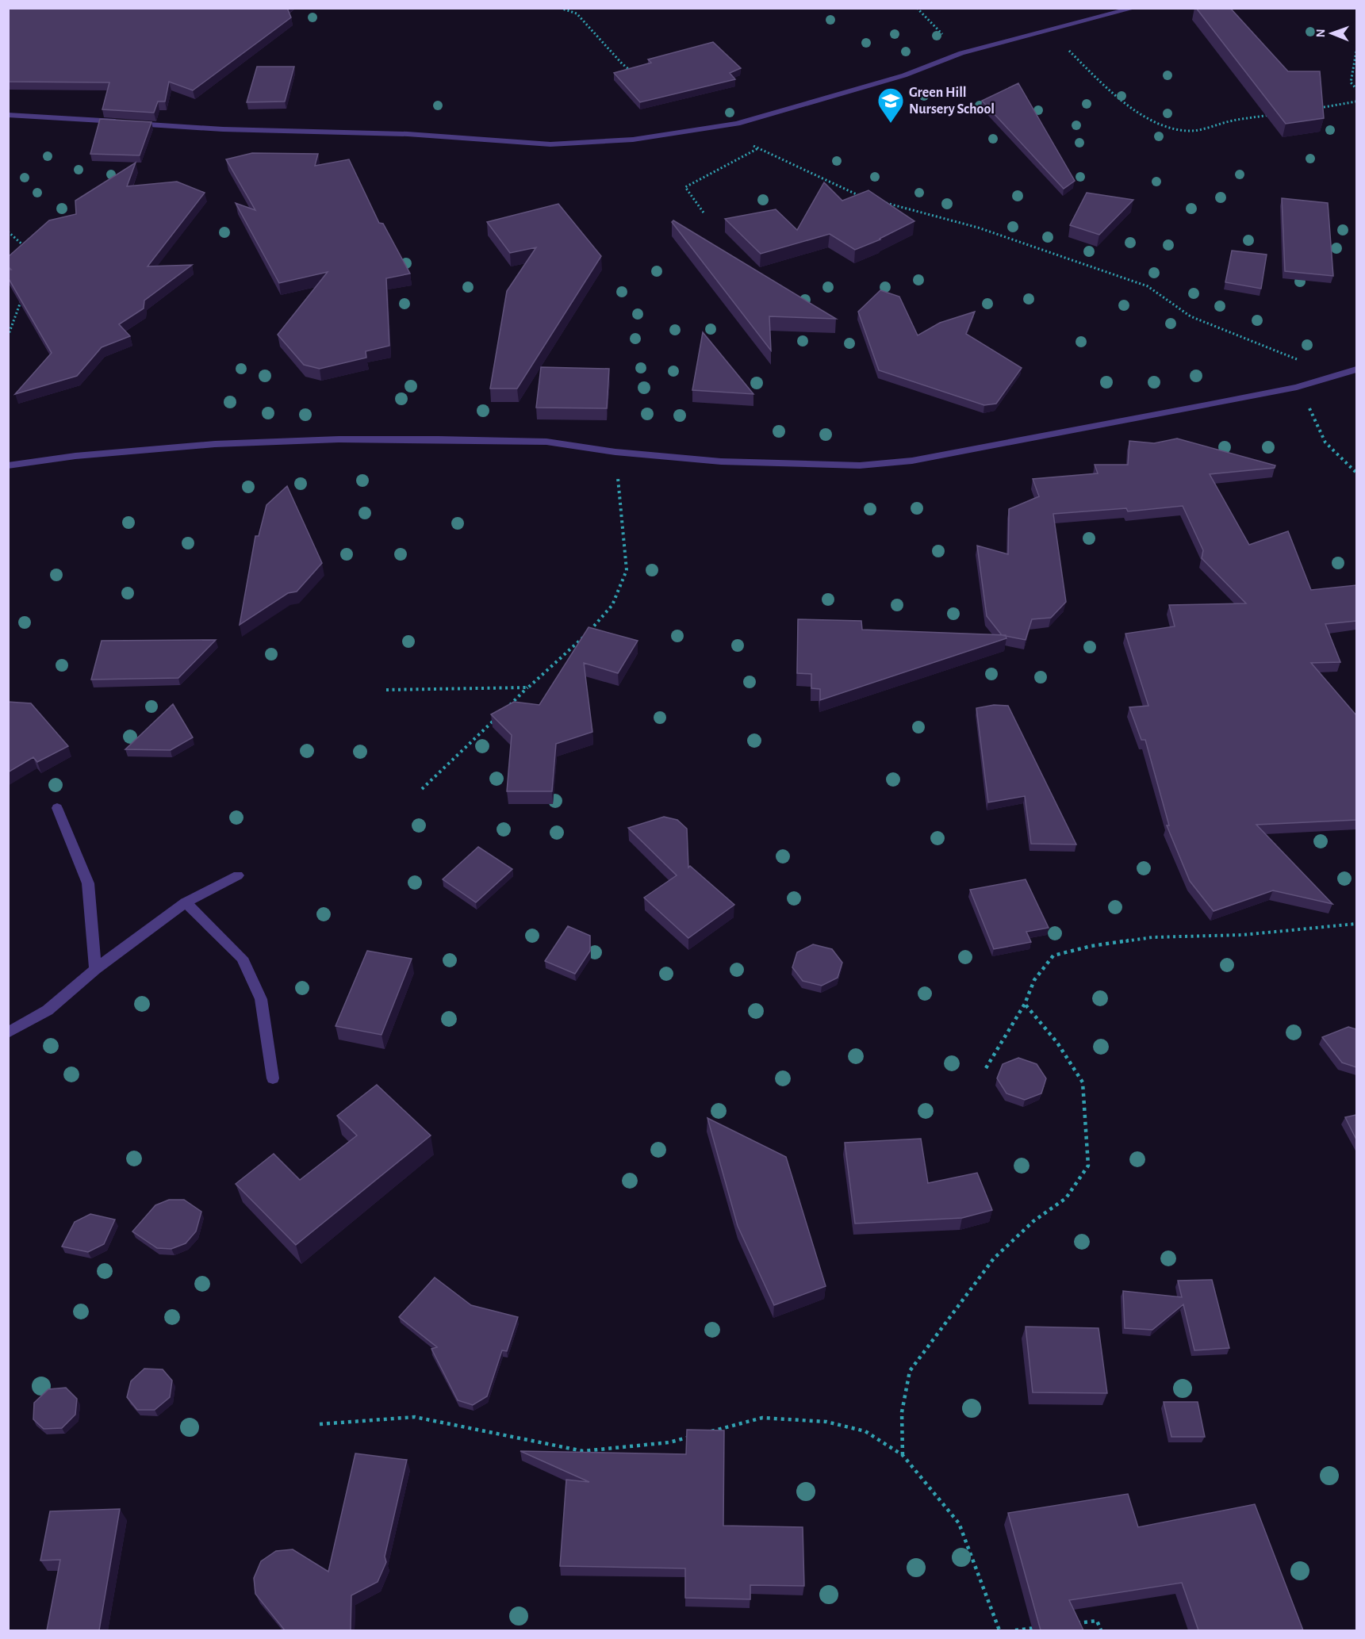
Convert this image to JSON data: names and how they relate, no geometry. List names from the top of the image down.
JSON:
{
  "places": {
    "school or university": ["Green Hill Nursery School"]
  },
  "north": "left"
}
